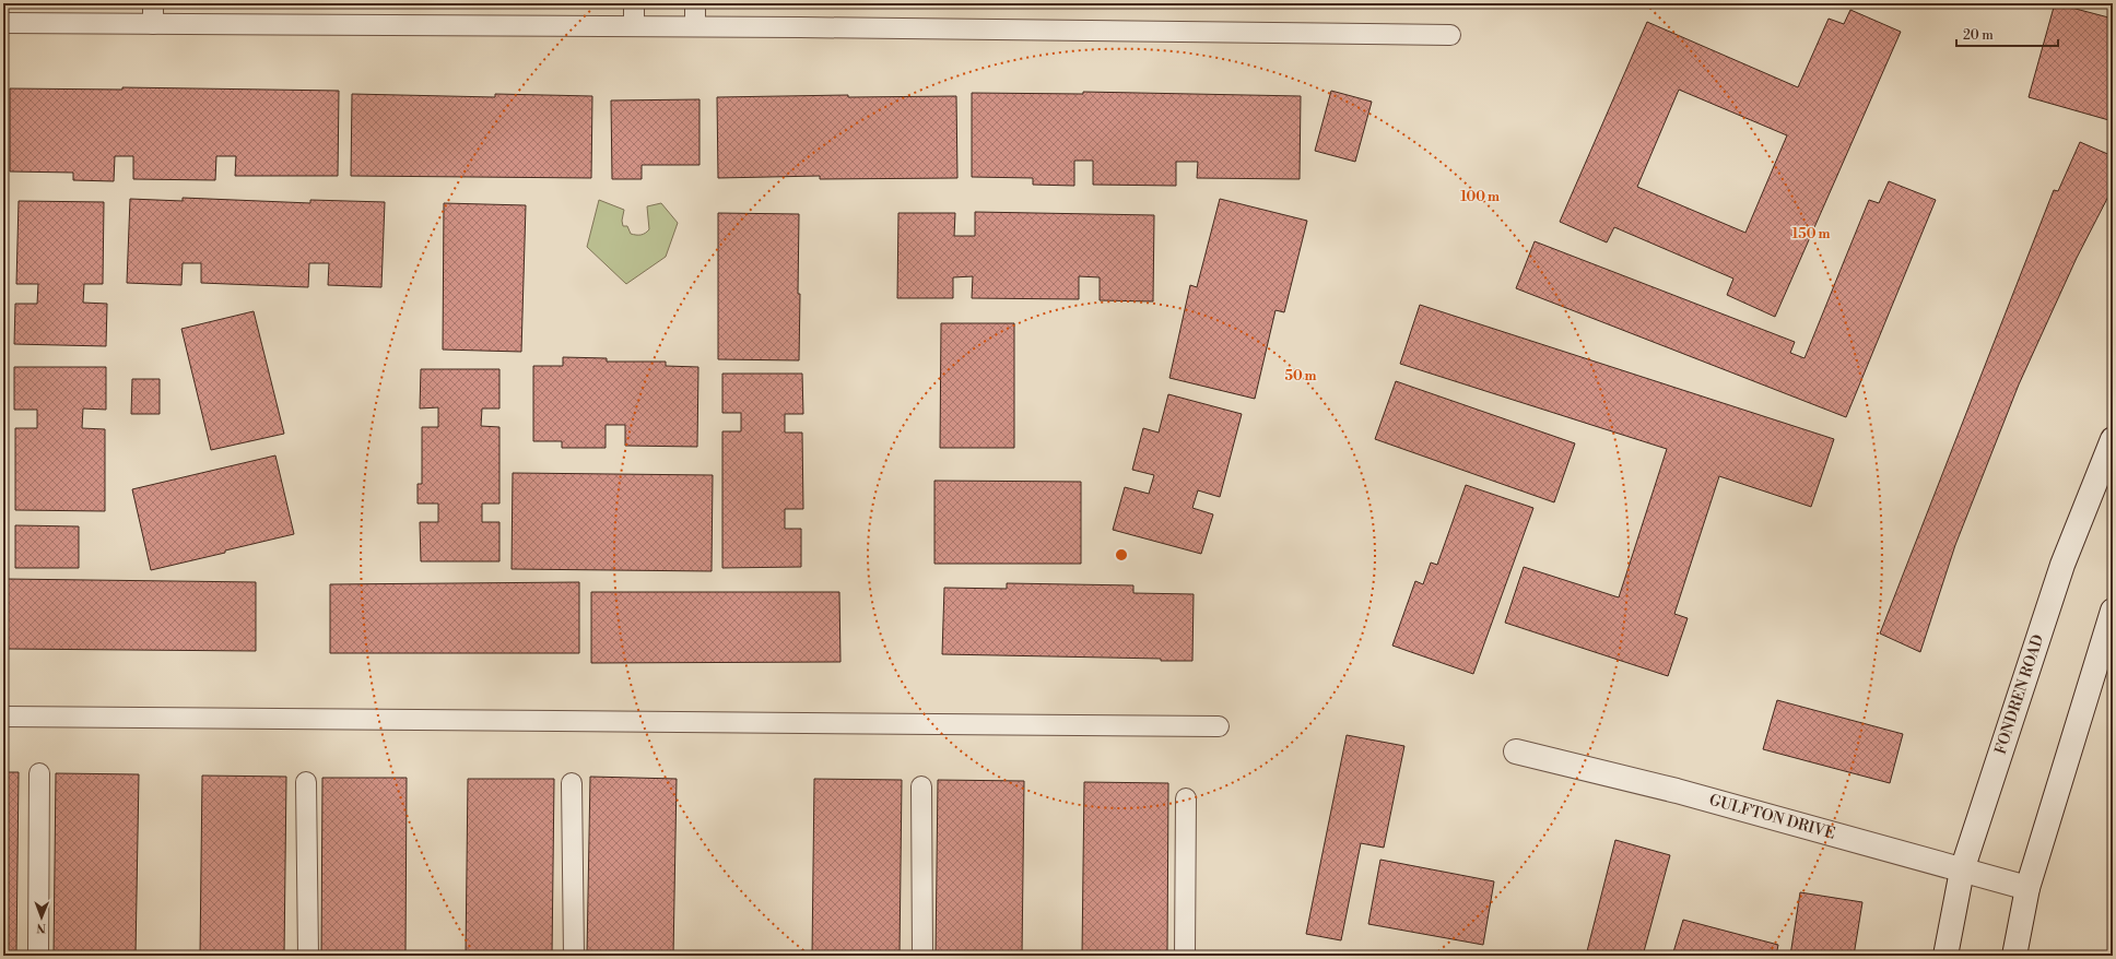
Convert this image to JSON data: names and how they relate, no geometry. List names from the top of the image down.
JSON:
{
  "streets": {
    "main road": ["FONDREN ROAD", "GULFTON DRIVE"]
  },
  "crossings": [
    ["FONDREN ROAD", "GULFTON DRIVE"]
  ],
  "scale_bar": "20 m",
  "north": "bottom",
  "rings": ["100 m", "150 m", "50 m"]
}
